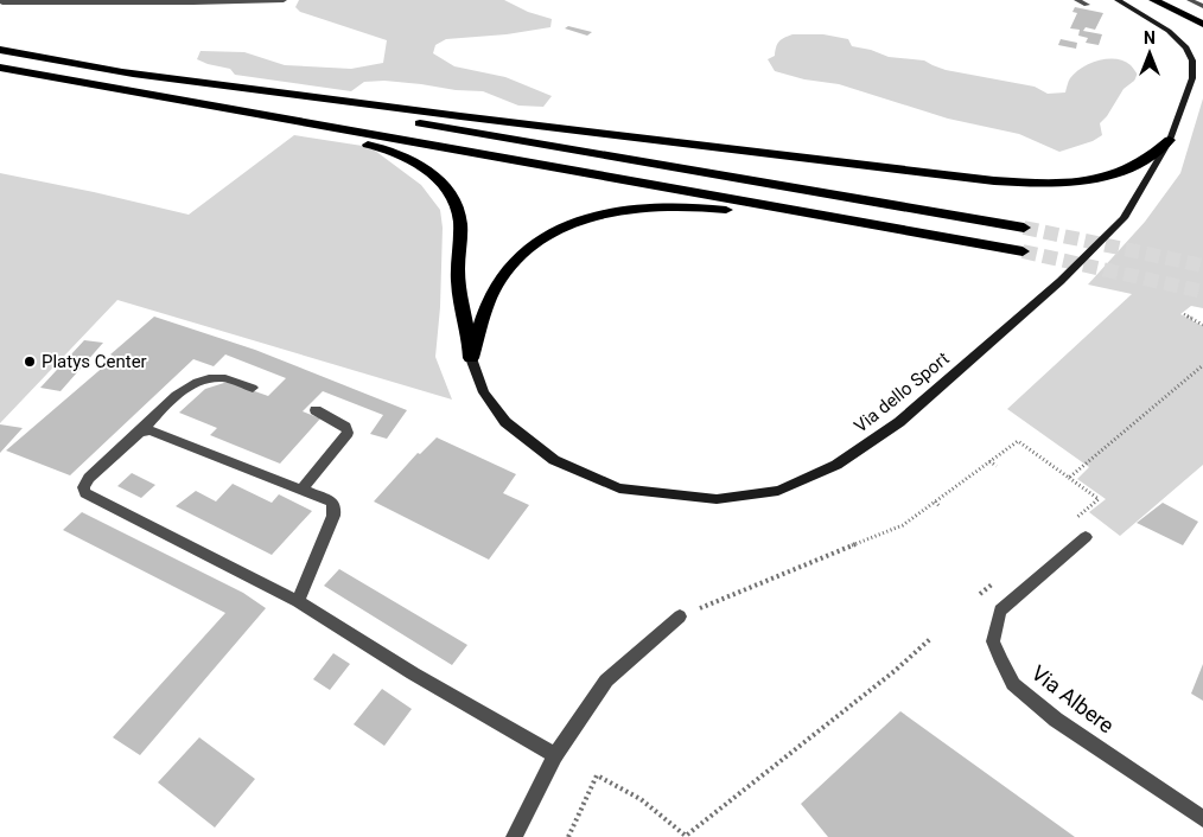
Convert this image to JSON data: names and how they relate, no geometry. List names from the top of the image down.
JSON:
{
  "streets": {
    "street": ["Via dello Sport", "Via Albere"]
  },
  "places": ["Platys Center"],
  "north": "top"
}
